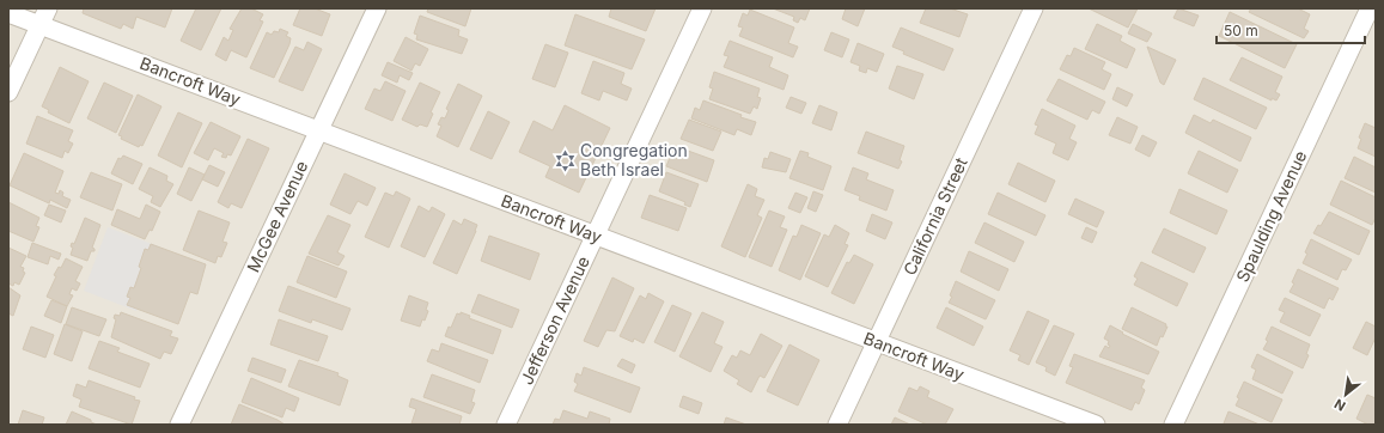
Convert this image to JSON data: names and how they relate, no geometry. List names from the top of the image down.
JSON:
{
  "streets": {
    "street": [
      "Bancroft Way",
      "McGee Avenue",
      "California Street",
      "Spaulding Avenue",
      "Jefferson Avenue"
    ]
  },
  "crossings": [
    ["Bancroft Way", "McGee Avenue"],
    ["Bancroft Way", "California Street"],
    ["Bancroft Way", "Jefferson Avenue"]
  ],
  "places": {
    "synagogue": ["Congregation Beth Israel"]
  },
  "scale_bar": "50 m",
  "north": "bottom left"
}
